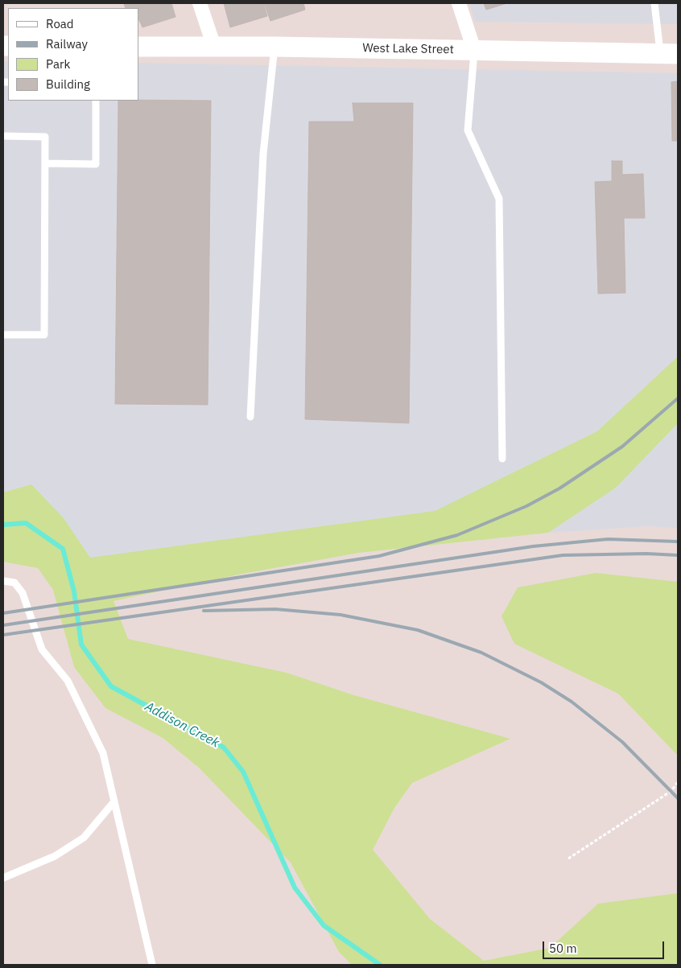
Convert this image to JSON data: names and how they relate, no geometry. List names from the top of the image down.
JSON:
{
  "streets": {
    "main road": ["West Lake Street"]
  },
  "water": ["Addison Creek"],
  "legend": [
    "Road",
    "Railway",
    "Park",
    "Building"
  ],
  "scale_bar": "50 m"
}
